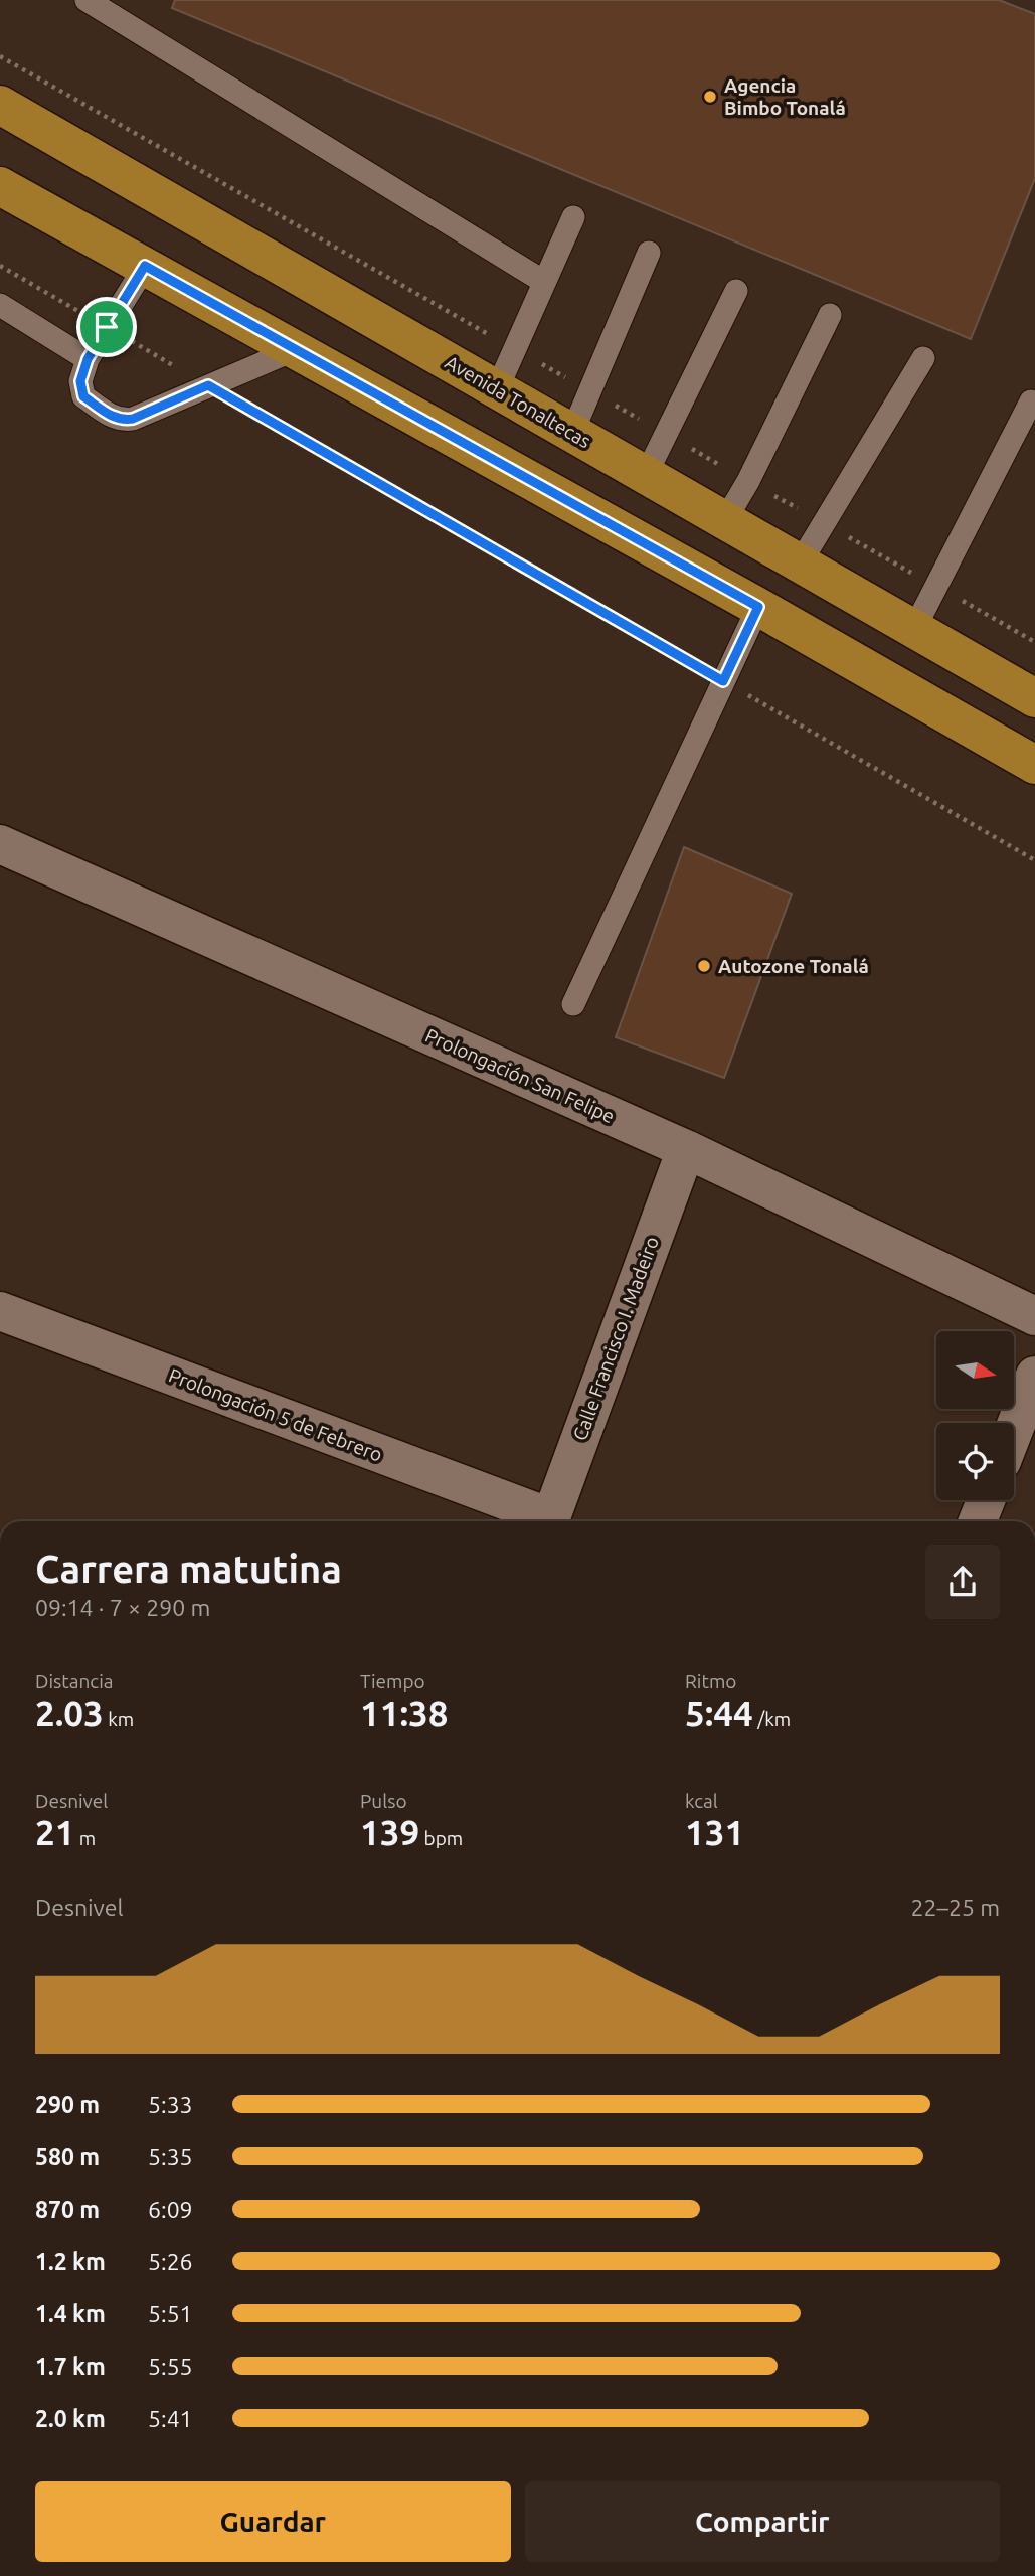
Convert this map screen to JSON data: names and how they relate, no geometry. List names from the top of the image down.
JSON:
{
  "streets": {
    "main road": ["Avenida Tonaltecas"],
    "street": ["Prolongación San Felipe", "Calle Francisco I. Madeiro", "Prolongación 5 de Febrero"]
  },
  "crossings": [
    ["Prolongación San Felipe", "Calle Francisco I. Madeiro"]
  ],
  "places": ["Agencia Bimbo Tonalá", "Autozone Tonalá"],
  "north": "right",
  "page": {
    "heading": ["Carrera matutina", "09:14 · 7 × 290 m"],
    "stats": [
      ["Distancia", "2.03 km"],
      ["Tiempo", "11:38"],
      ["Ritmo", "5:44 /km"],
      ["Desnivel", "21 m"],
      ["Pulso", "139 bpm"],
      ["kcal", "131"]
    ],
    "chart": ["Desnivel", "22–25 m"],
    "list": [
      {
        "name": "290 m",
        "note": "5:33"
      },
      {
        "name": "580 m",
        "note": "5:35"
      },
      {
        "name": "870 m",
        "note": "6:09"
      },
      {
        "name": "1.2 km",
        "note": "5:26"
      },
      {
        "name": "1.4 km",
        "note": "5:51"
      },
      {
        "name": "1.7 km",
        "note": "5:55"
      },
      {
        "name": "2.0 km",
        "note": "5:41"
      }
    ],
    "buttons": ["Guardar", "Compartir"]
  }
}
